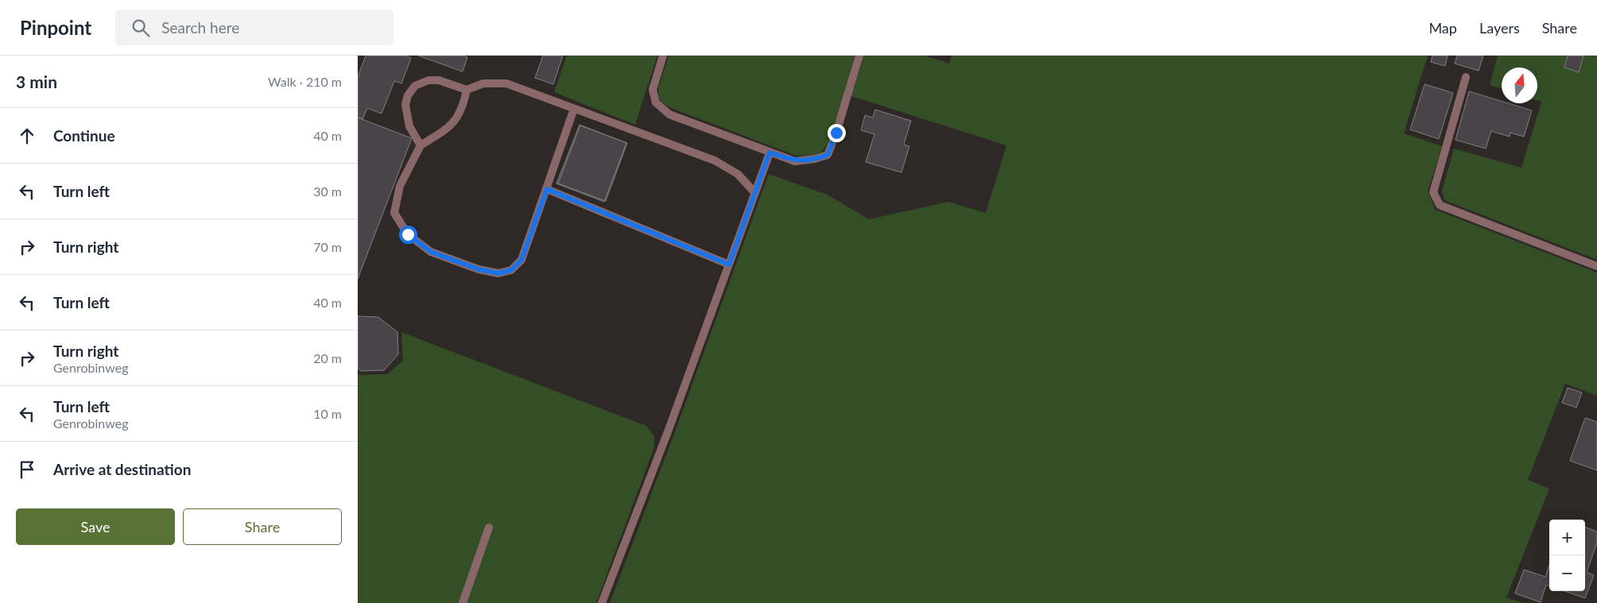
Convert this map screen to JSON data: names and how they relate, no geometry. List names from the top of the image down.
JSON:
{
  "north": "top",
  "page": {
    "header": "Pinpoint",
    "search": "Search here",
    "nav": ["Map", "Layers", "Share"],
    "heading": ["3 min", "Walk · 210 m"],
    "list": [
      ["Continue", "40 m"],
      ["Turn left", "30 m"],
      ["Turn right", "70 m"],
      ["Turn left", "40 m"],
      ["Turn right", "Genrobinweg", "20 m"],
      ["Turn left", "Genrobinweg", "10 m"],
      "Arrive at destination"
    ],
    "buttons": ["Save", "Share"],
    "map_buttons": ["+", "−"]
  }
}
